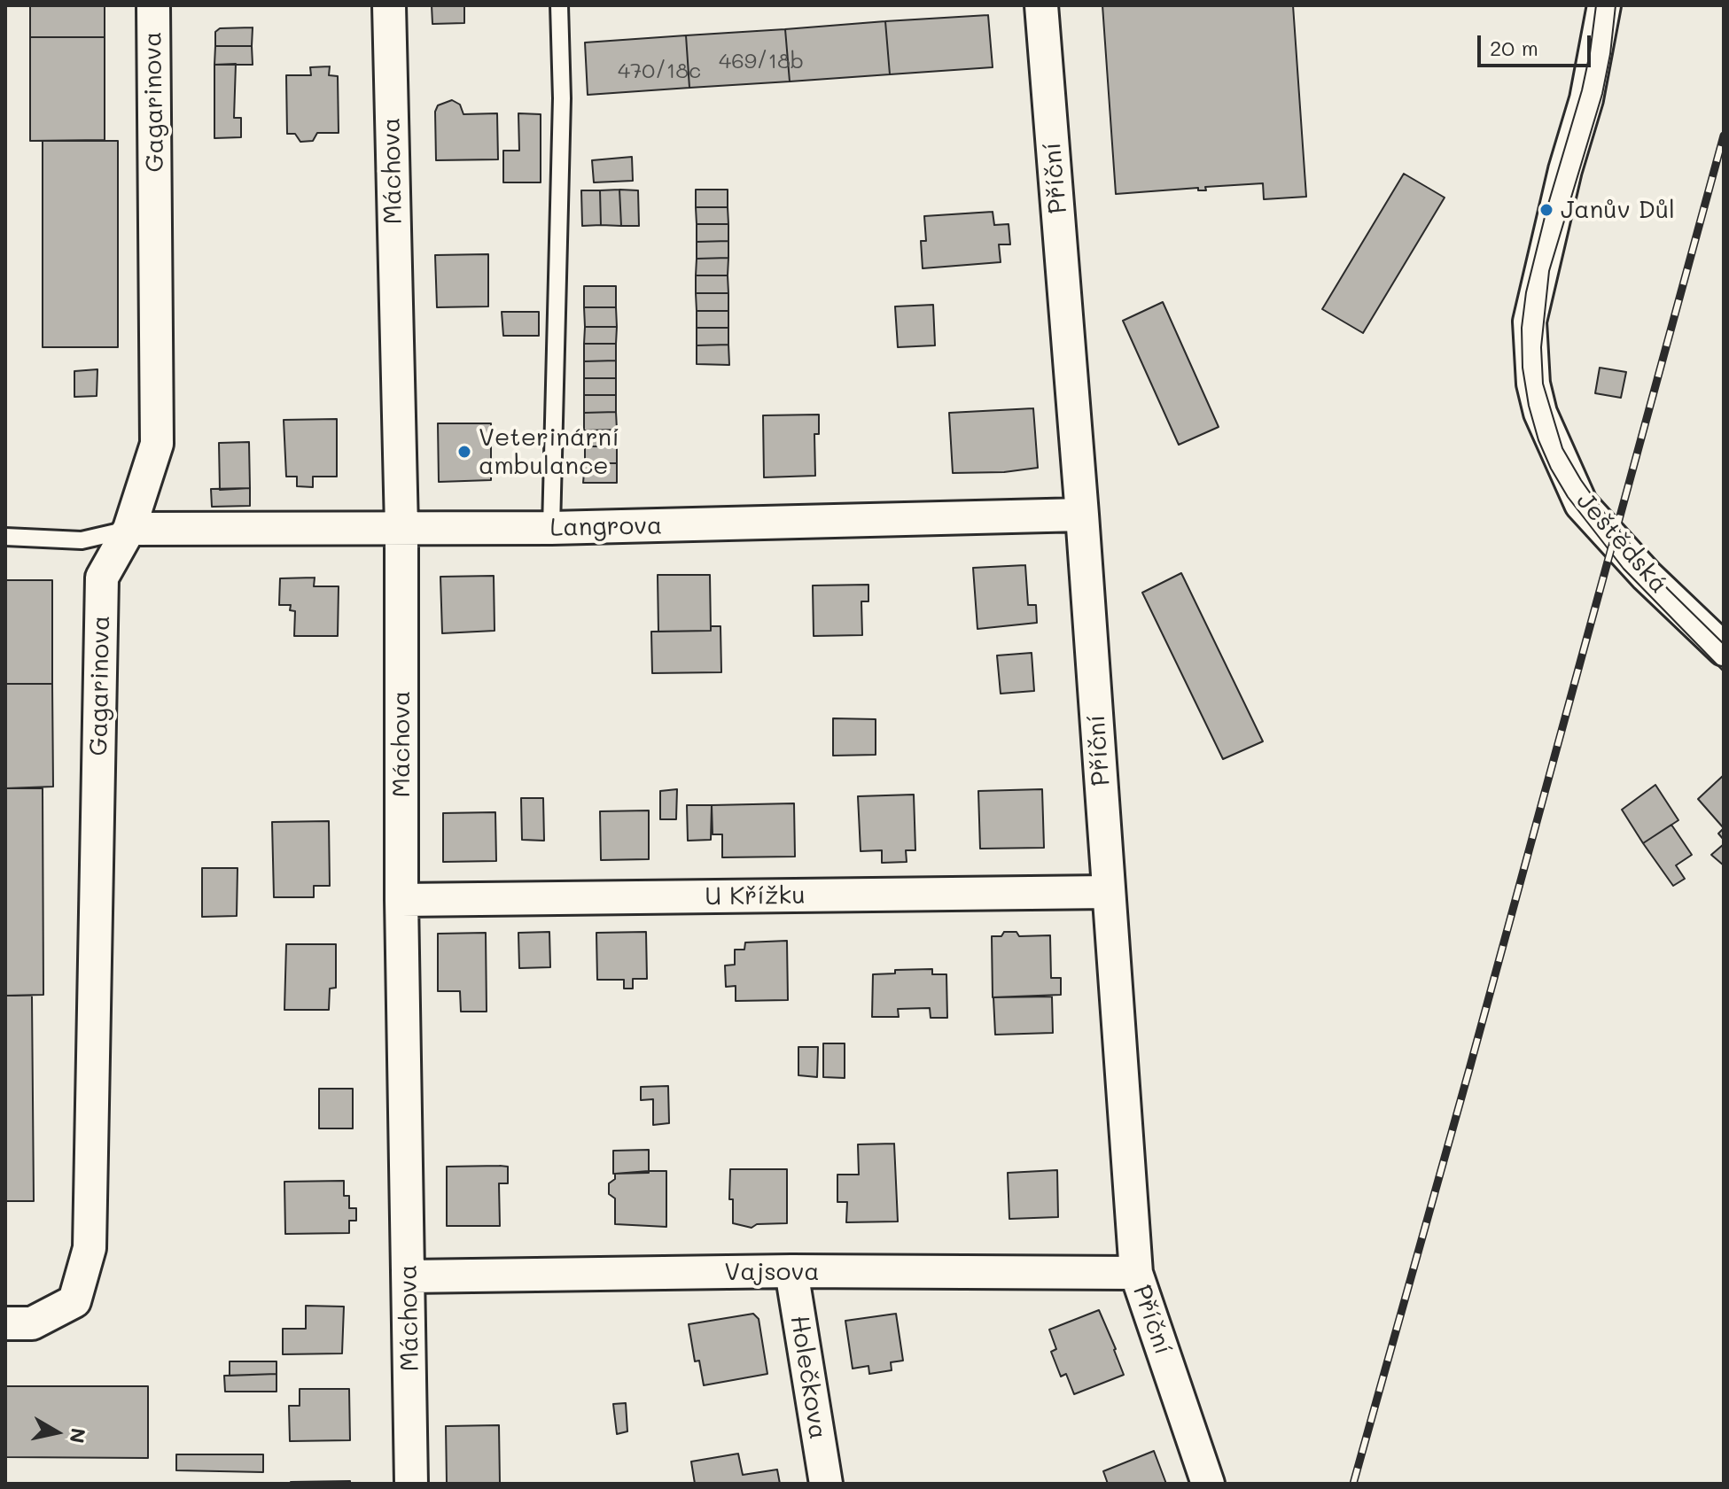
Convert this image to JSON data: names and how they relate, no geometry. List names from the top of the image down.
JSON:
{
  "streets": {
    "street": [
      "Gagarinova",
      "Máchova",
      "Příční",
      "Langrova",
      "Ještědská",
      "U Křížku",
      "Vajsova",
      "Holečkova"
    ]
  },
  "crossings": [
    ["Gagarinova", "Langrova"],
    ["Máchova", "Langrova"],
    ["Máchova", "U Křížku"],
    ["Máchova", "Vajsova"],
    ["Příční", "Langrova"],
    ["Příční", "U Křížku"],
    ["Příční", "Vajsova"],
    ["Vajsova", "Holečkova"]
  ],
  "places": ["Janův Důl", "Veterinární ambulance"],
  "house_numbers": ["469/18b", "470/18c"],
  "scale_bar": "20 m",
  "north": "right"
}
